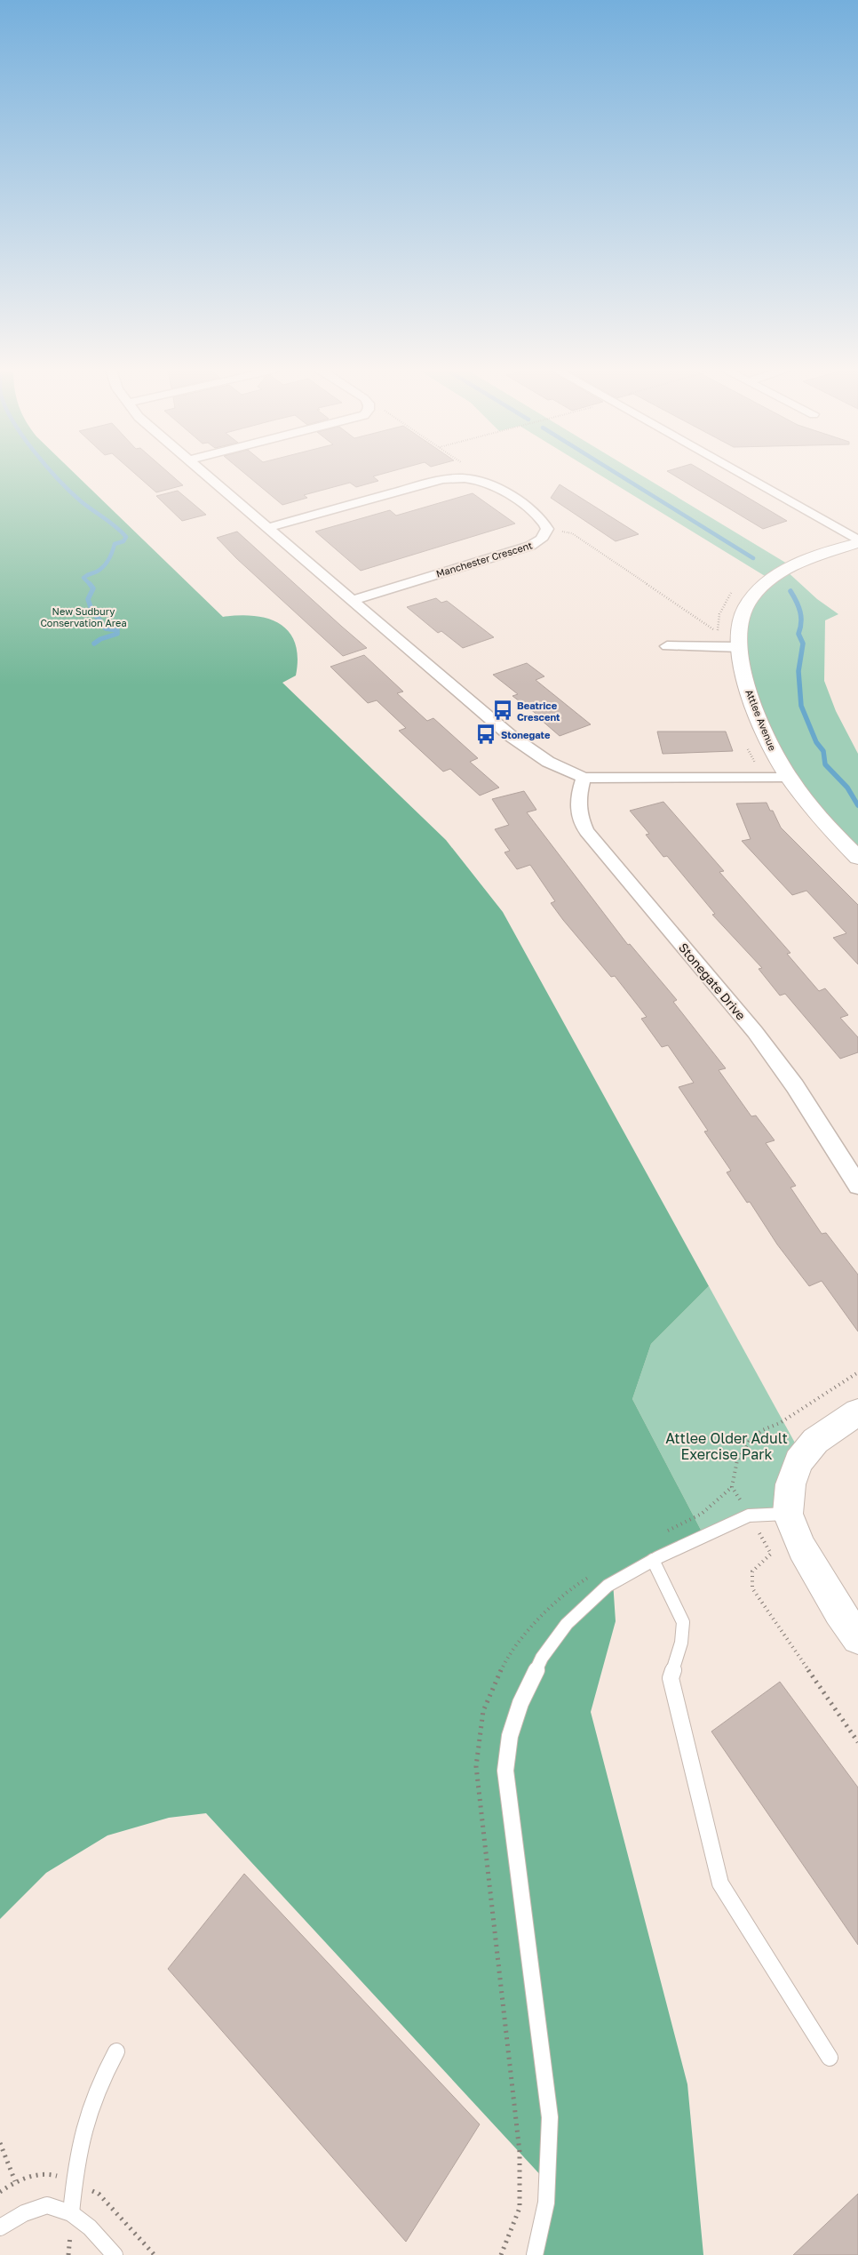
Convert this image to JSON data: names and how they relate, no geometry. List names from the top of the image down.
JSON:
{
  "streets": {
    "street": ["Manchester Crescent", "Attlee Avenue", "Stonegate Drive"]
  },
  "parks": ["New Sudbury Conservation Area", "Attlee Older Adult Exercise Park"],
  "places": {
    "bus stop": ["Beatrice Crescent", "Stonegate"]
  }
}
